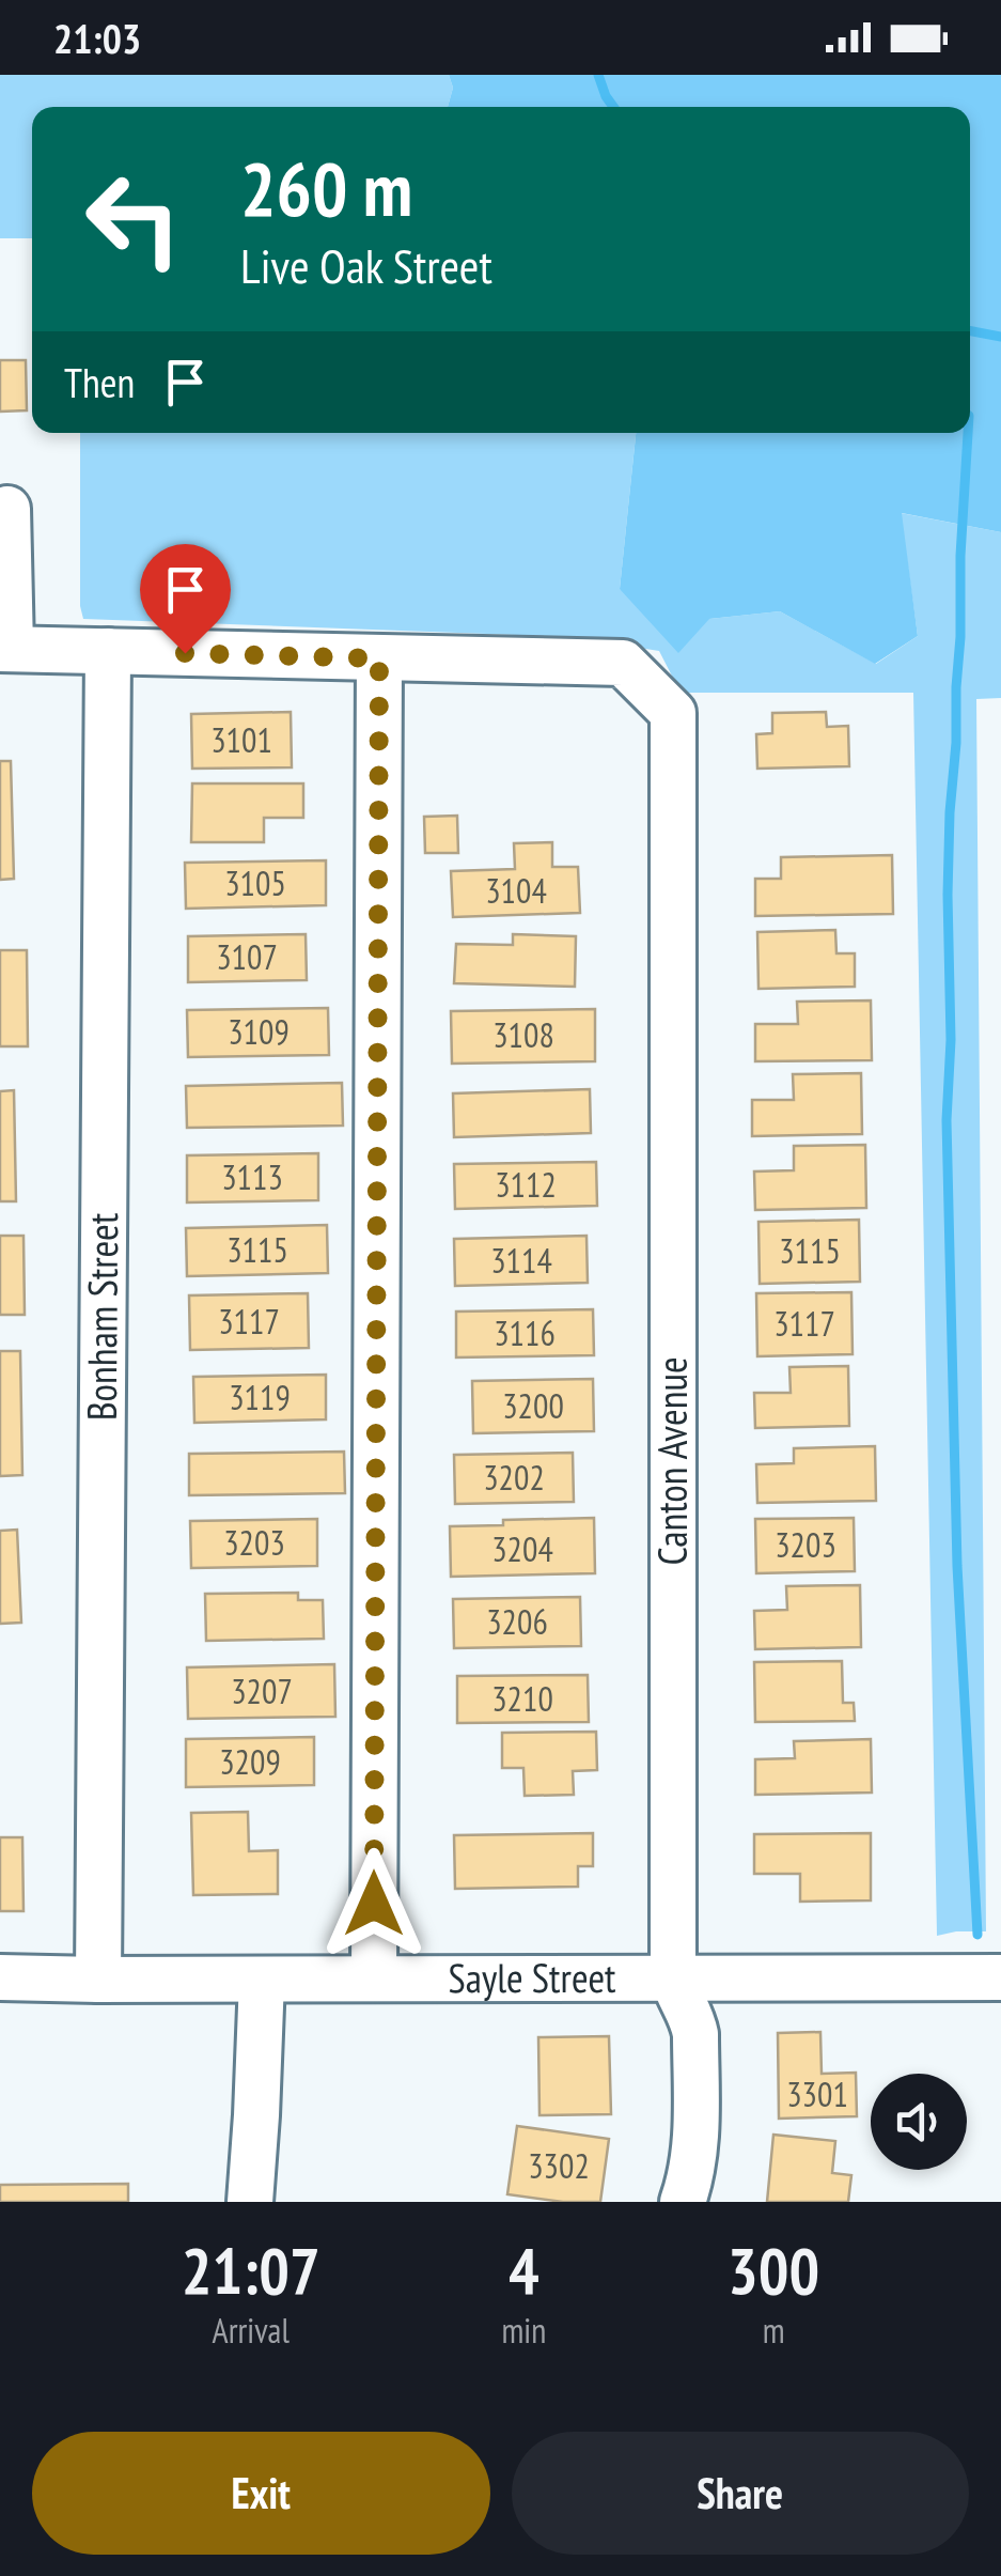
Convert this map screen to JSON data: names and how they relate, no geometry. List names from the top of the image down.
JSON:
{
  "streets": {
    "street": ["Bonham Street", "Canton Avenue", "Sayle Street"]
  },
  "crossings": [
    ["Bonham Street", "Sayle Street"],
    ["Canton Avenue", "Sayle Street"]
  ],
  "house_numbers": [
    "3101",
    "3105",
    "3104",
    "3107",
    "3109",
    "3108",
    "3113",
    "3112",
    "3115",
    "3115",
    "3114",
    "3117",
    "3117",
    "3116",
    "3119",
    "3200",
    "3202",
    "3203",
    "3203",
    "3204",
    "3206",
    "3207",
    "3210",
    "3209",
    "3301",
    "3302"
  ],
  "page": {
    "status": "21:03",
    "turn": ["260 m", "Live Oak Street"],
    "then": "Then",
    "eta": [
      "21:07",
      "Arrival",
      "4",
      "min",
      "300",
      "m"
    ],
    "buttons": ["Exit", "Share"]
  }
}
